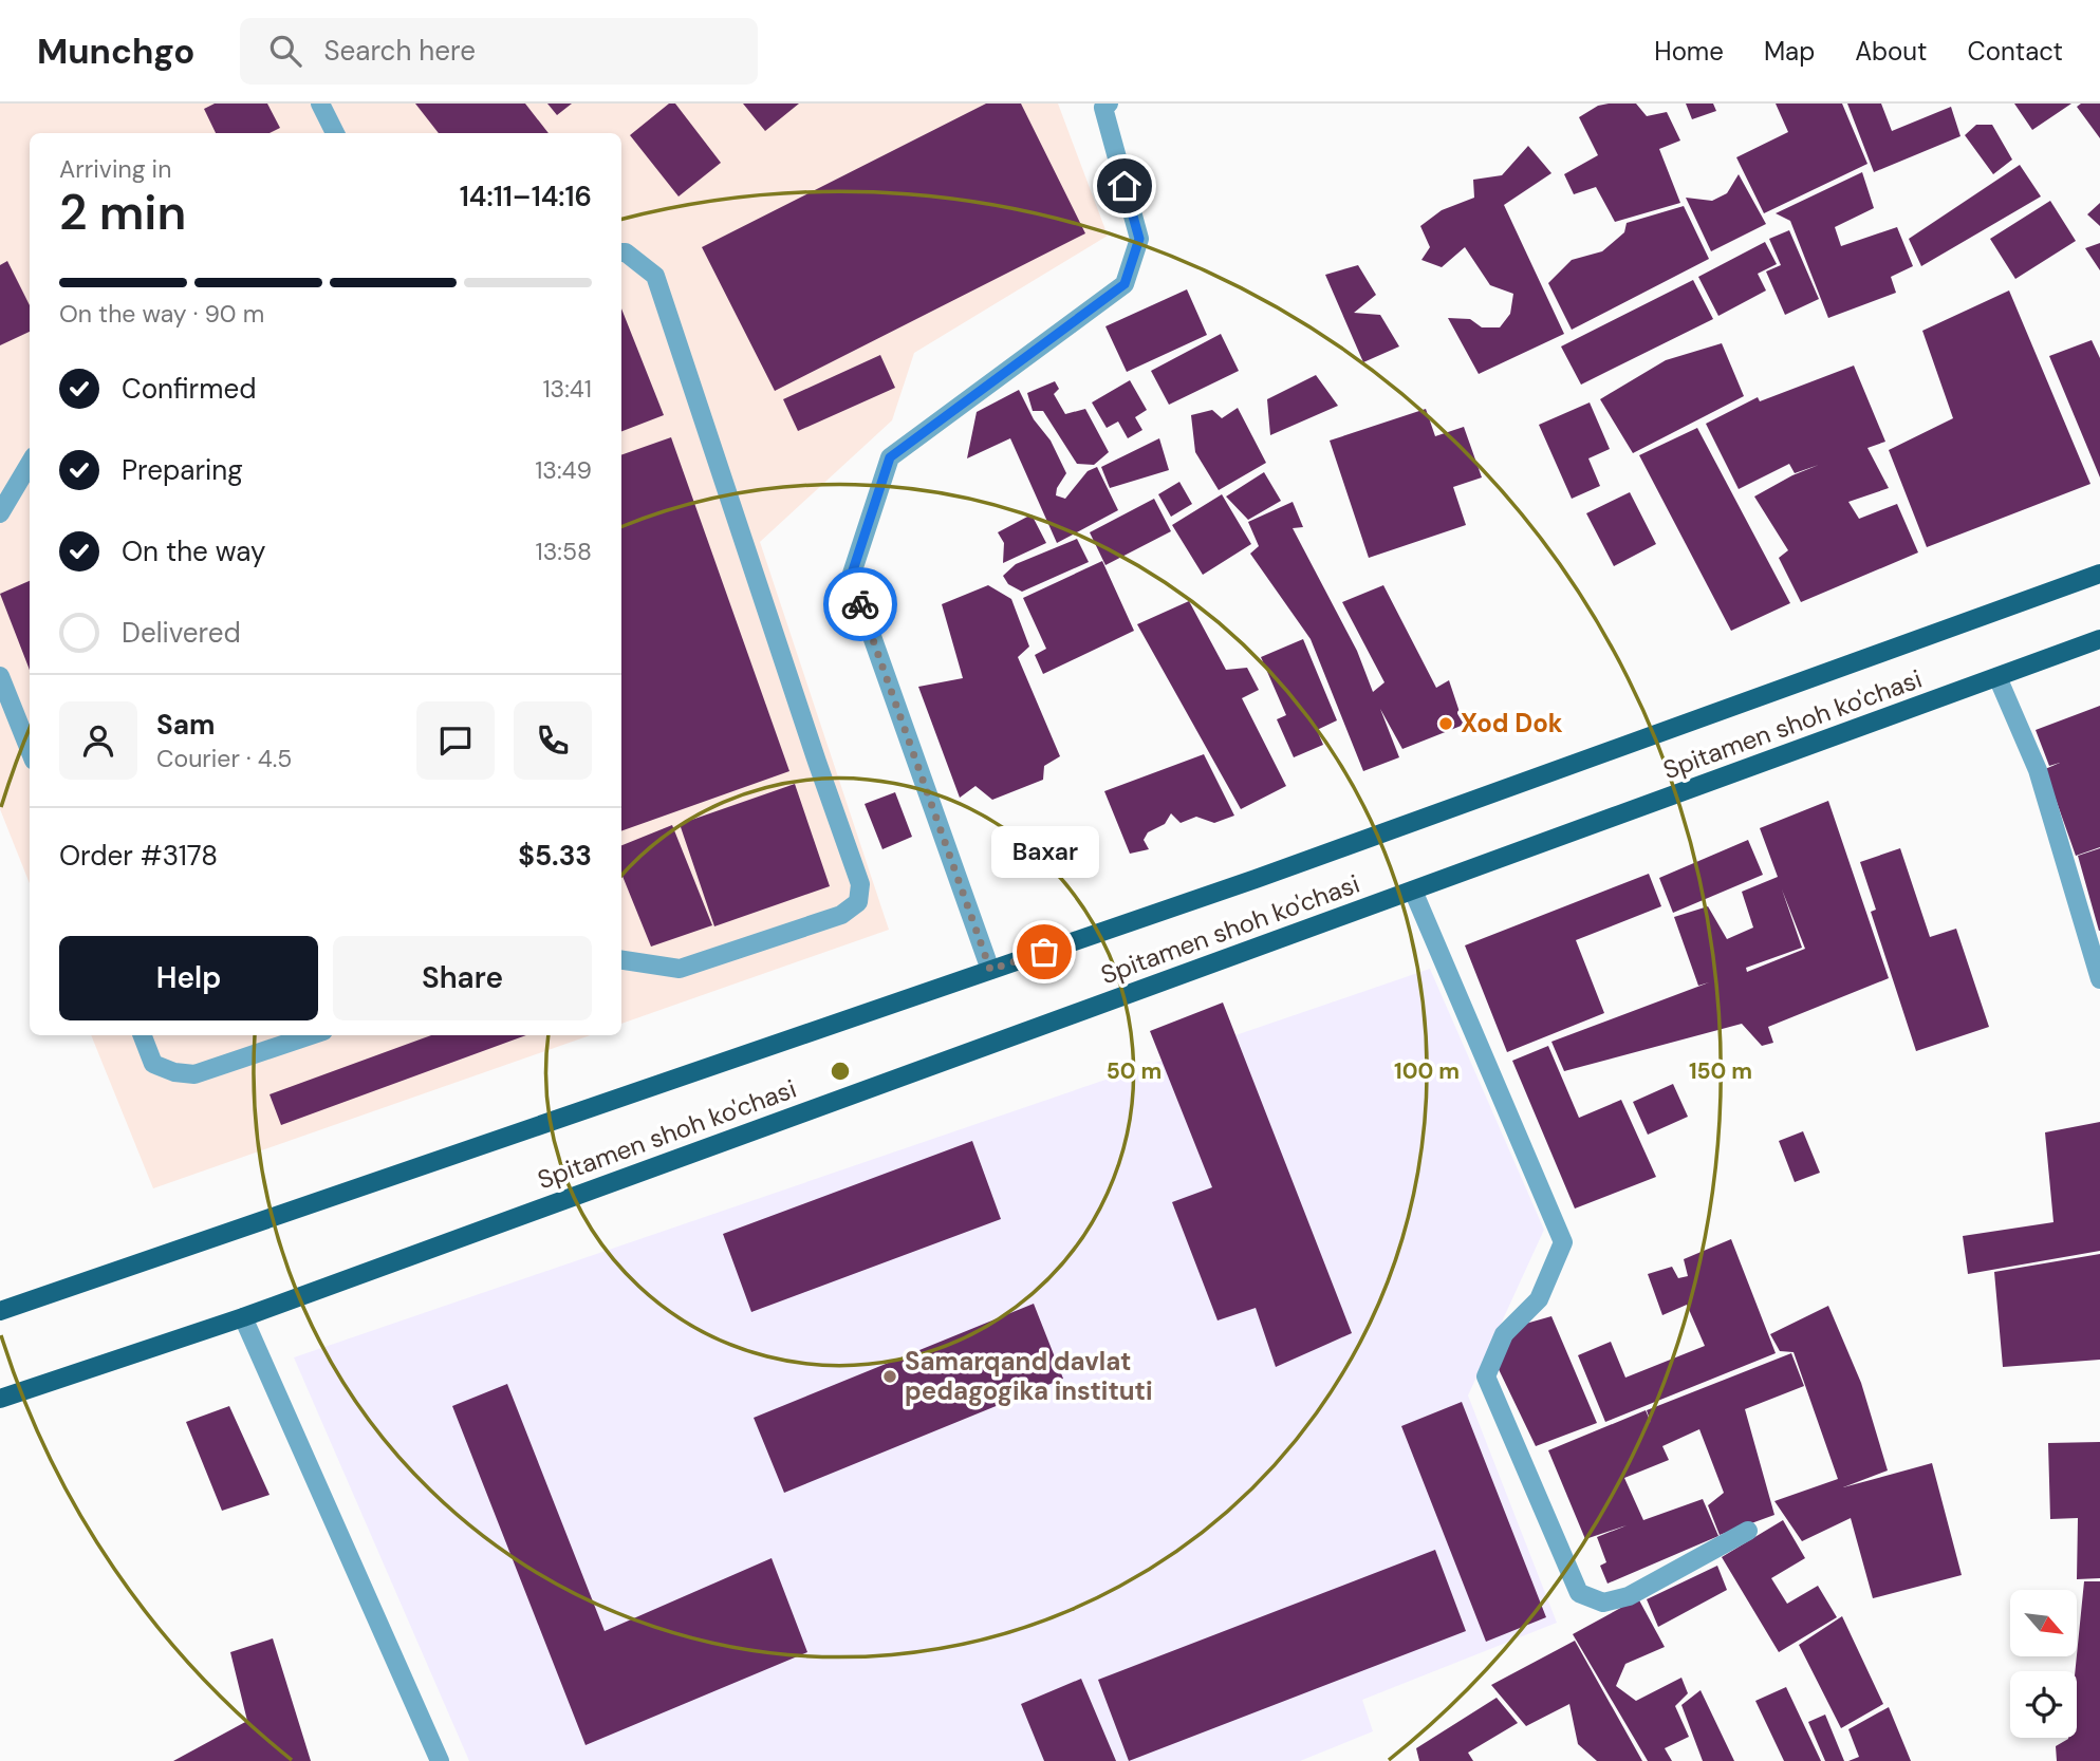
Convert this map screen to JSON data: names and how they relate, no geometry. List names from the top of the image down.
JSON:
{
  "streets": {
    "main road": ["Spitamen shoh ko'chasi"]
  },
  "places": ["Xod Dok", "Baxar", "Samarqand davlat pedagogika instituti"],
  "north": "bottom right",
  "page": {
    "header": "Munchgo",
    "search": "Search here",
    "nav": [
      "Home",
      "Map",
      "About",
      "Contact"
    ],
    "heading": ["2 min", "Arriving in", "14:11–14:16"],
    "panel": [
      "Sam",
      "Courier · 4.5",
      "Order #3178",
      "$5.33"
    ],
    "bar": "On the way · 90 m",
    "list": [
      ["Confirmed", "13:41"],
      ["Preparing", "13:49"],
      ["On the way", "13:58"],
      "Delivered"
    ],
    "bubble": "Baxar",
    "buttons": ["Help", "Share"]
  },
  "rings": ["50 m", "100 m", "150 m"]
}
